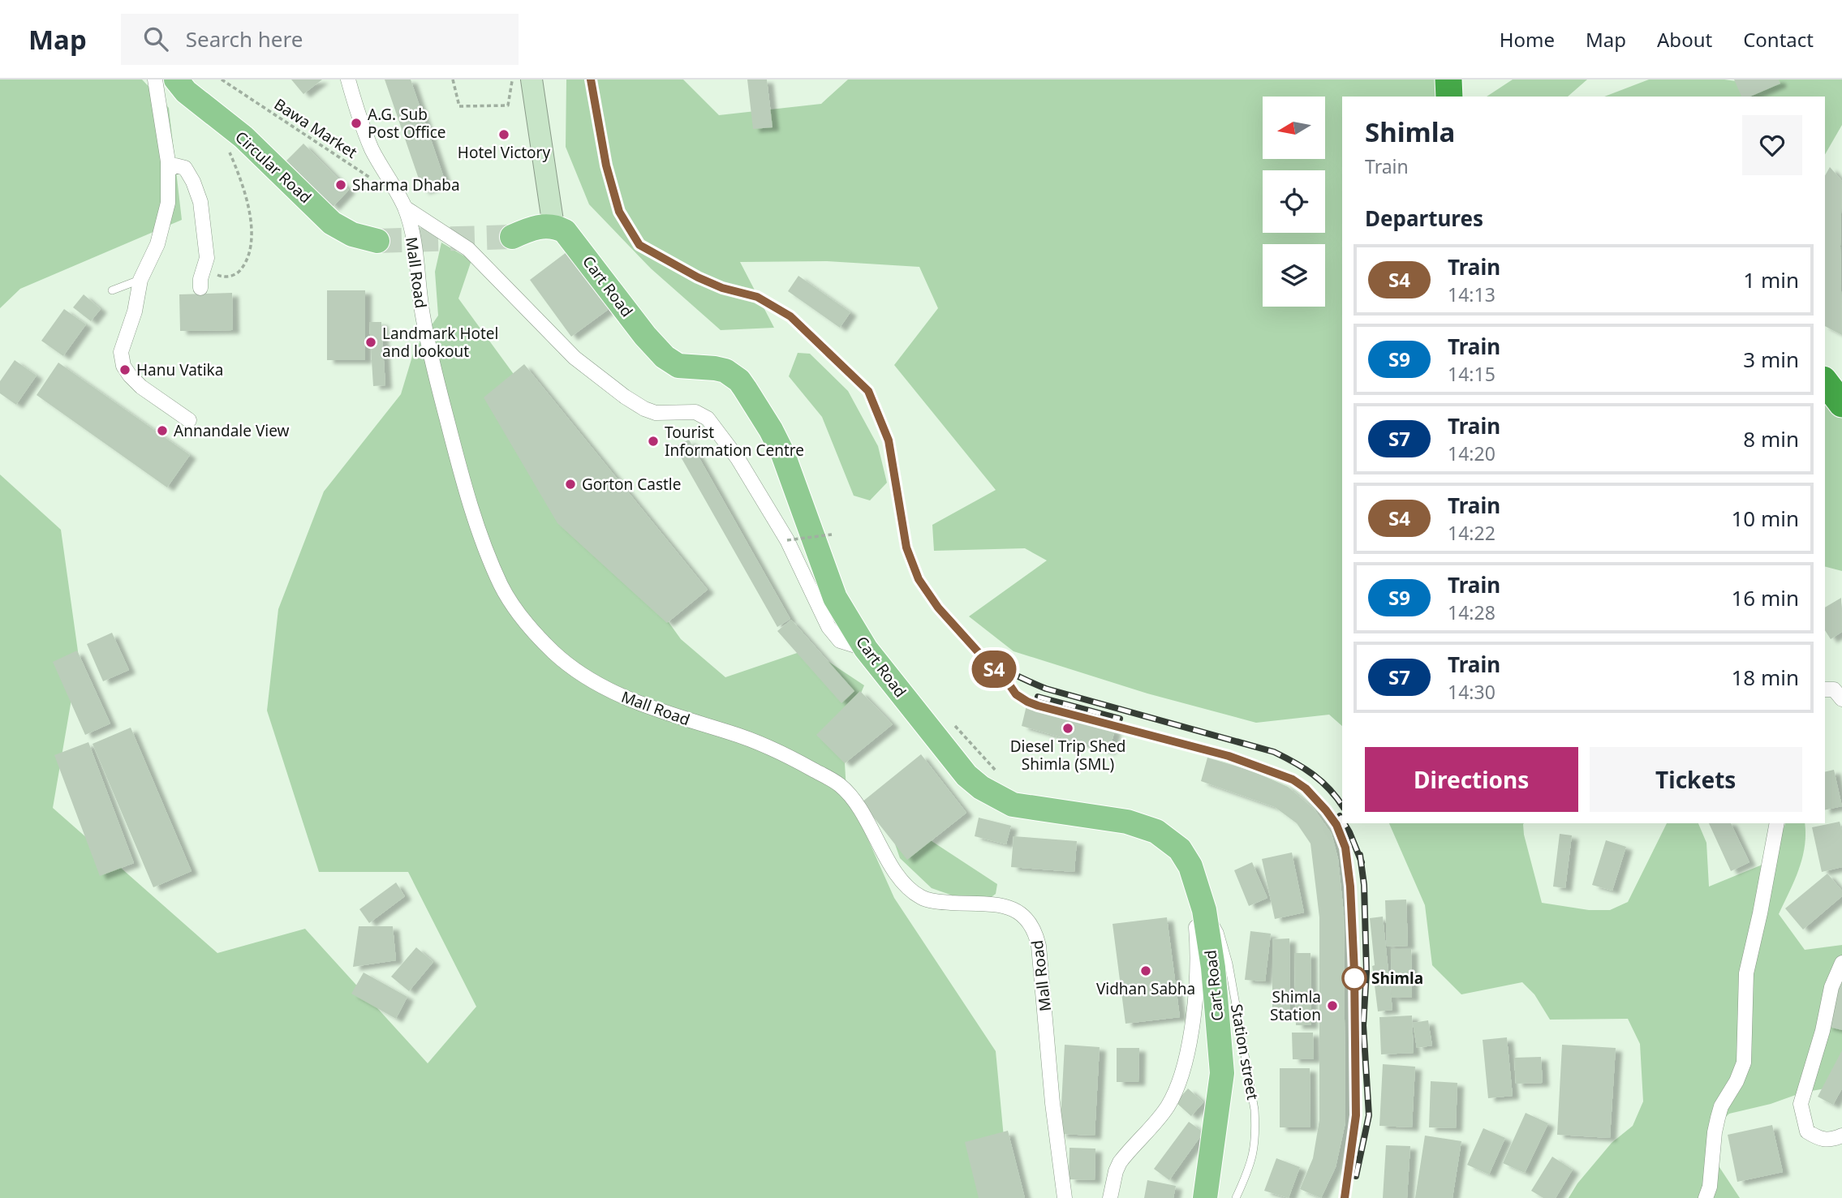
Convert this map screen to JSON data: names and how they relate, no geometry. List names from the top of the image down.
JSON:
{
  "streets": {
    "main road": ["Circular Road", "Cart Road"],
    "street": ["Mall Road"],
    "lane": ["Station street"],
    "path": ["Bawa Market"]
  },
  "crossings": [
    ["Bawa Market", "Mall Road"],
    ["Cart Road", "Station street"]
  ],
  "places": [
    "A.G. Sub Post Office",
    "Hotel Victory",
    "Sharma Dhaba",
    "Landmark Hotel and lookout",
    "Hanu Vatika",
    "Annandale View",
    "Tourist Information Centre",
    "Gorton Castle",
    "Diesel Trip Shed Shimla (SML)",
    "Vidhan Sabha",
    "Shimla",
    "Shimla Station"
  ],
  "north": "left",
  "page": {
    "header": "Map",
    "search": "Search here",
    "nav": [
      "Home",
      "Map",
      "About",
      "Contact"
    ],
    "on_map": "S4",
    "heading": [
      ["Shimla", "Train"],
      "Departures"
    ],
    "list": [
      {
        "mark": "S4",
        "name": "Train",
        "note": "14:13",
        "value": "1 min"
      },
      {
        "mark": "S9",
        "name": "Train",
        "note": "14:15",
        "value": "3 min"
      },
      {
        "mark": "S7",
        "name": "Train",
        "note": "14:20",
        "value": "8 min"
      },
      {
        "mark": "S4",
        "name": "Train",
        "note": "14:22",
        "value": "10 min"
      },
      {
        "mark": "S9",
        "name": "Train",
        "note": "14:28",
        "value": "16 min"
      },
      {
        "mark": "S7",
        "name": "Train",
        "note": "14:30",
        "value": "18 min"
      }
    ],
    "buttons": ["Directions", "Tickets"]
  }
}
